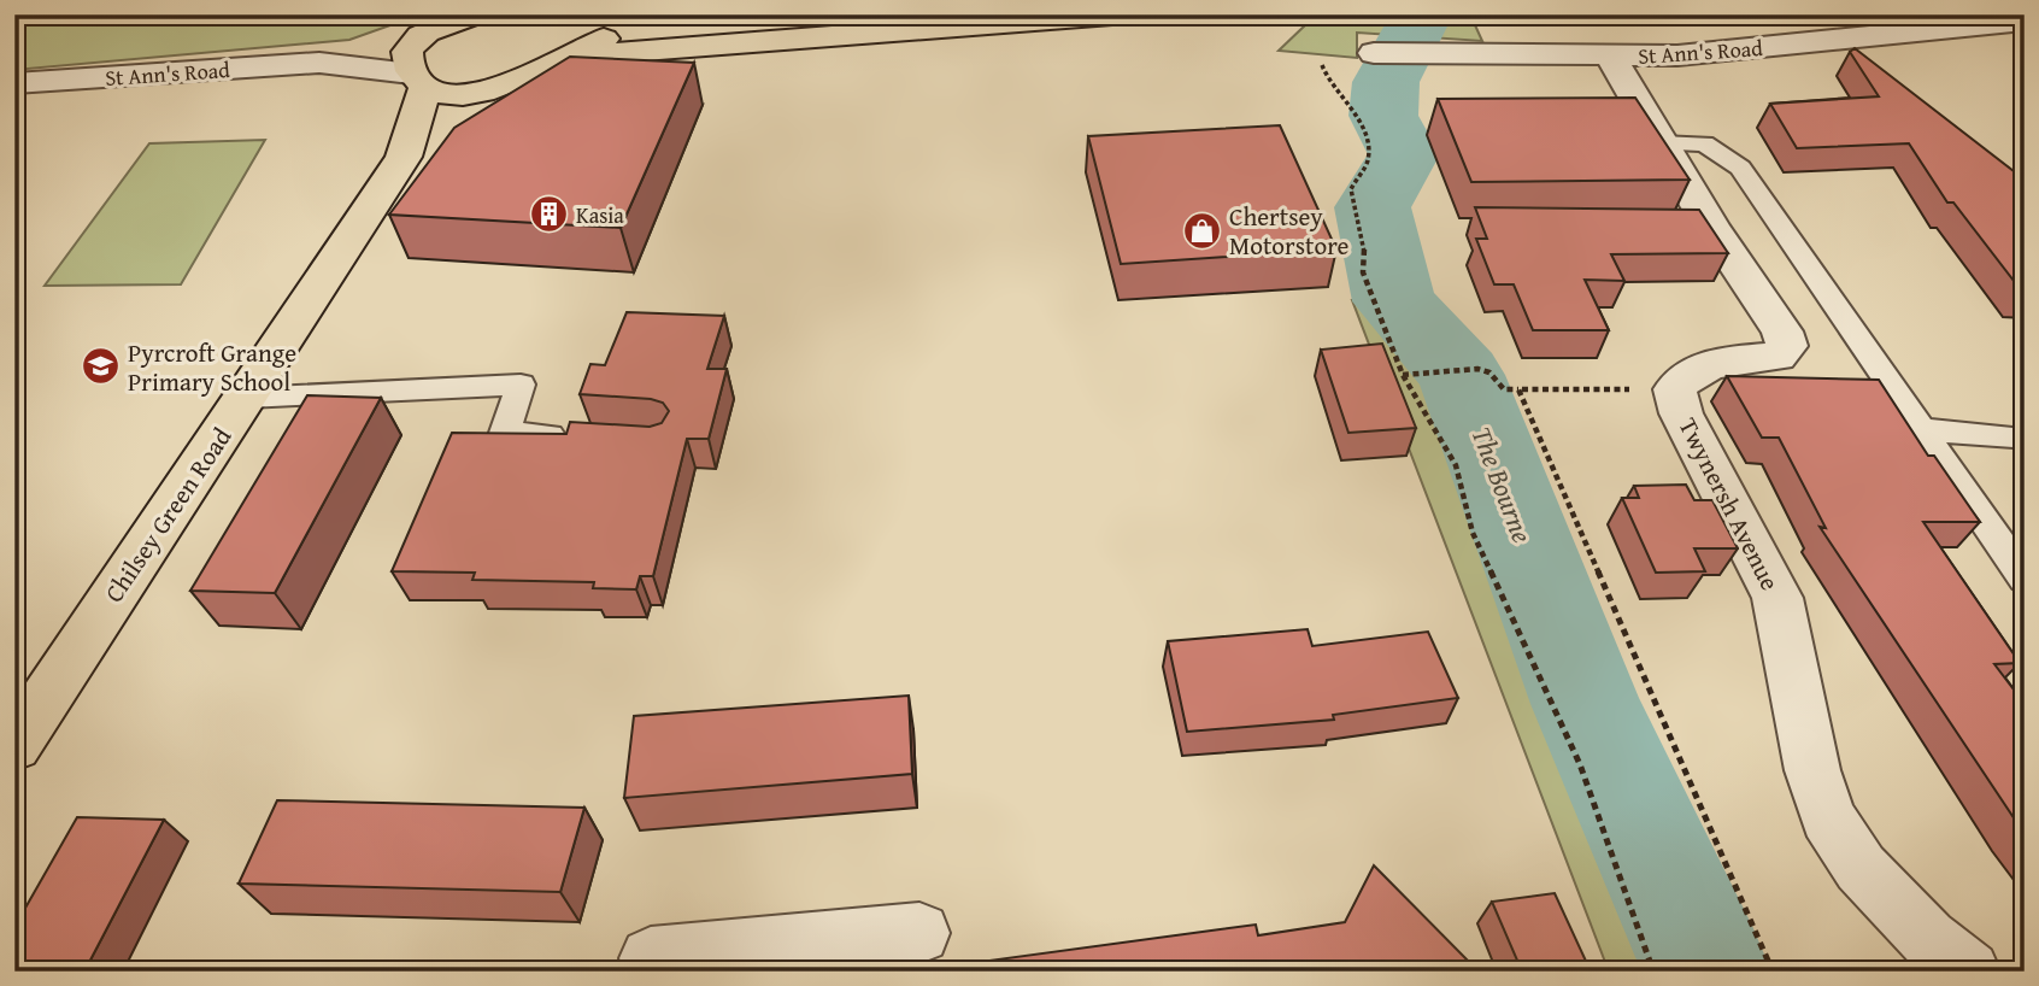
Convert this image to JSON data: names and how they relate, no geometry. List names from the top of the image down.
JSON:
{
  "streets": {
    "main road": ["Chilsey Green Road"],
    "street": ["St Ann's Road", "Twynersh Avenue"]
  },
  "crossings": [
    ["St Ann's Road", "Twynersh Avenue"],
    ["St Ann's Road", "Chilsey Green Road"]
  ],
  "water": ["The Bourne"],
  "places": {
    "building": ["Kasia"],
    "shop": ["Chertsey Motorstore"],
    "school or university": ["Pyrcroft Grange Primary School"]
  }
}
